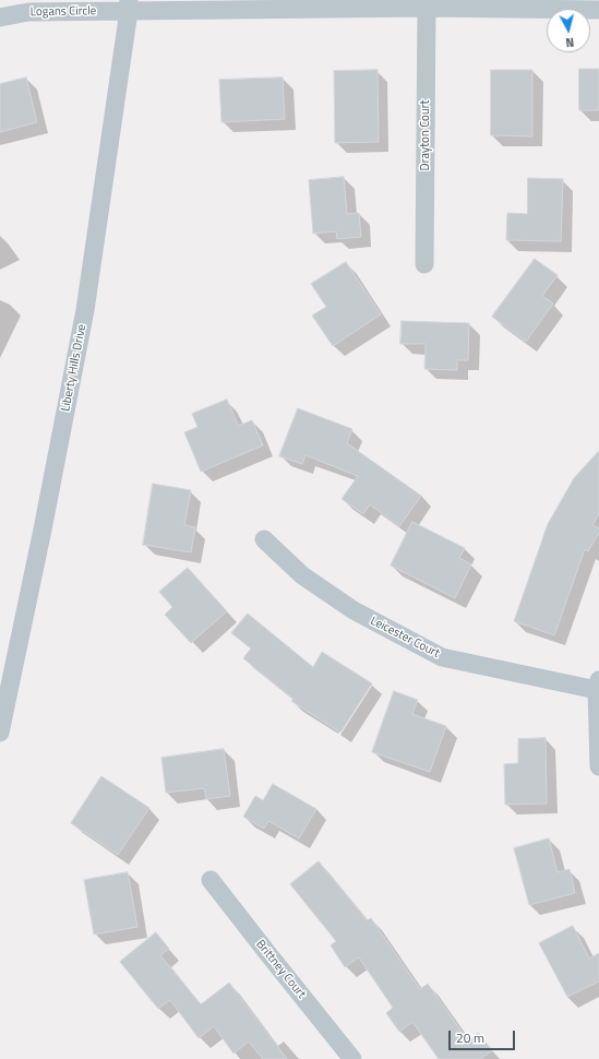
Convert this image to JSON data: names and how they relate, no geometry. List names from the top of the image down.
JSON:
{
  "streets": {
    "street": [
      "Logans Circle",
      "Drayton Court",
      "Liberty Hills Drive",
      "Leicester Court",
      "Brittney Court"
    ]
  },
  "crossings": [
    ["Logans Circle", "Drayton Court"],
    ["Logans Circle", "Liberty Hills Drive"]
  ],
  "scale_bar": "20 m",
  "north": "bottom"
}
